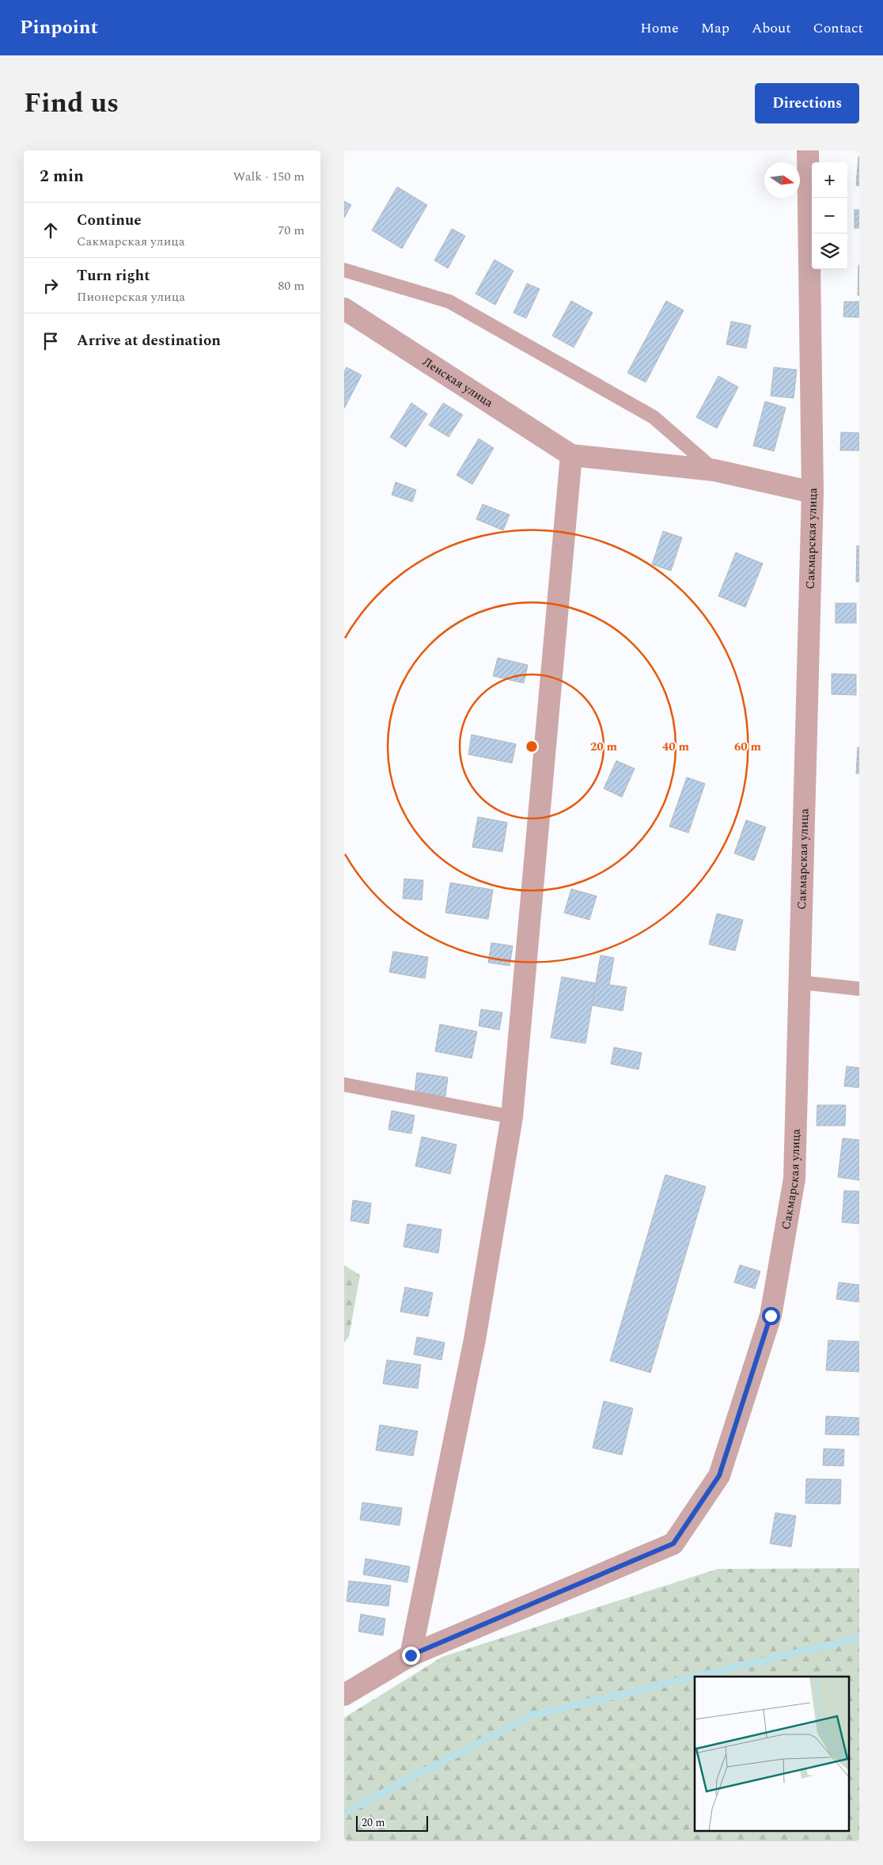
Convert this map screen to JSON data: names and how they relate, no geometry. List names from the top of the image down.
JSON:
{
  "streets": {
    "street": ["Ленская улица", "Сакмарская улица"]
  },
  "scale_bar": "20 m",
  "north": "right",
  "page": {
    "header": "Pinpoint",
    "nav": [
      "Home",
      "Map",
      "About",
      "Contact"
    ],
    "title": "Find us",
    "buttons": "Directions",
    "heading": ["2 min", "Walk · 150 m"],
    "map_buttons": ["+", "−"],
    "list": [
      ["Continue", "Сакмарская улица", "70 m"],
      ["Turn right", "Пионерская улица", "80 m"],
      "Arrive at destination"
    ],
    "scale": "20 m"
  },
  "rings": ["20 m", "40 m", "60 m"]
}
